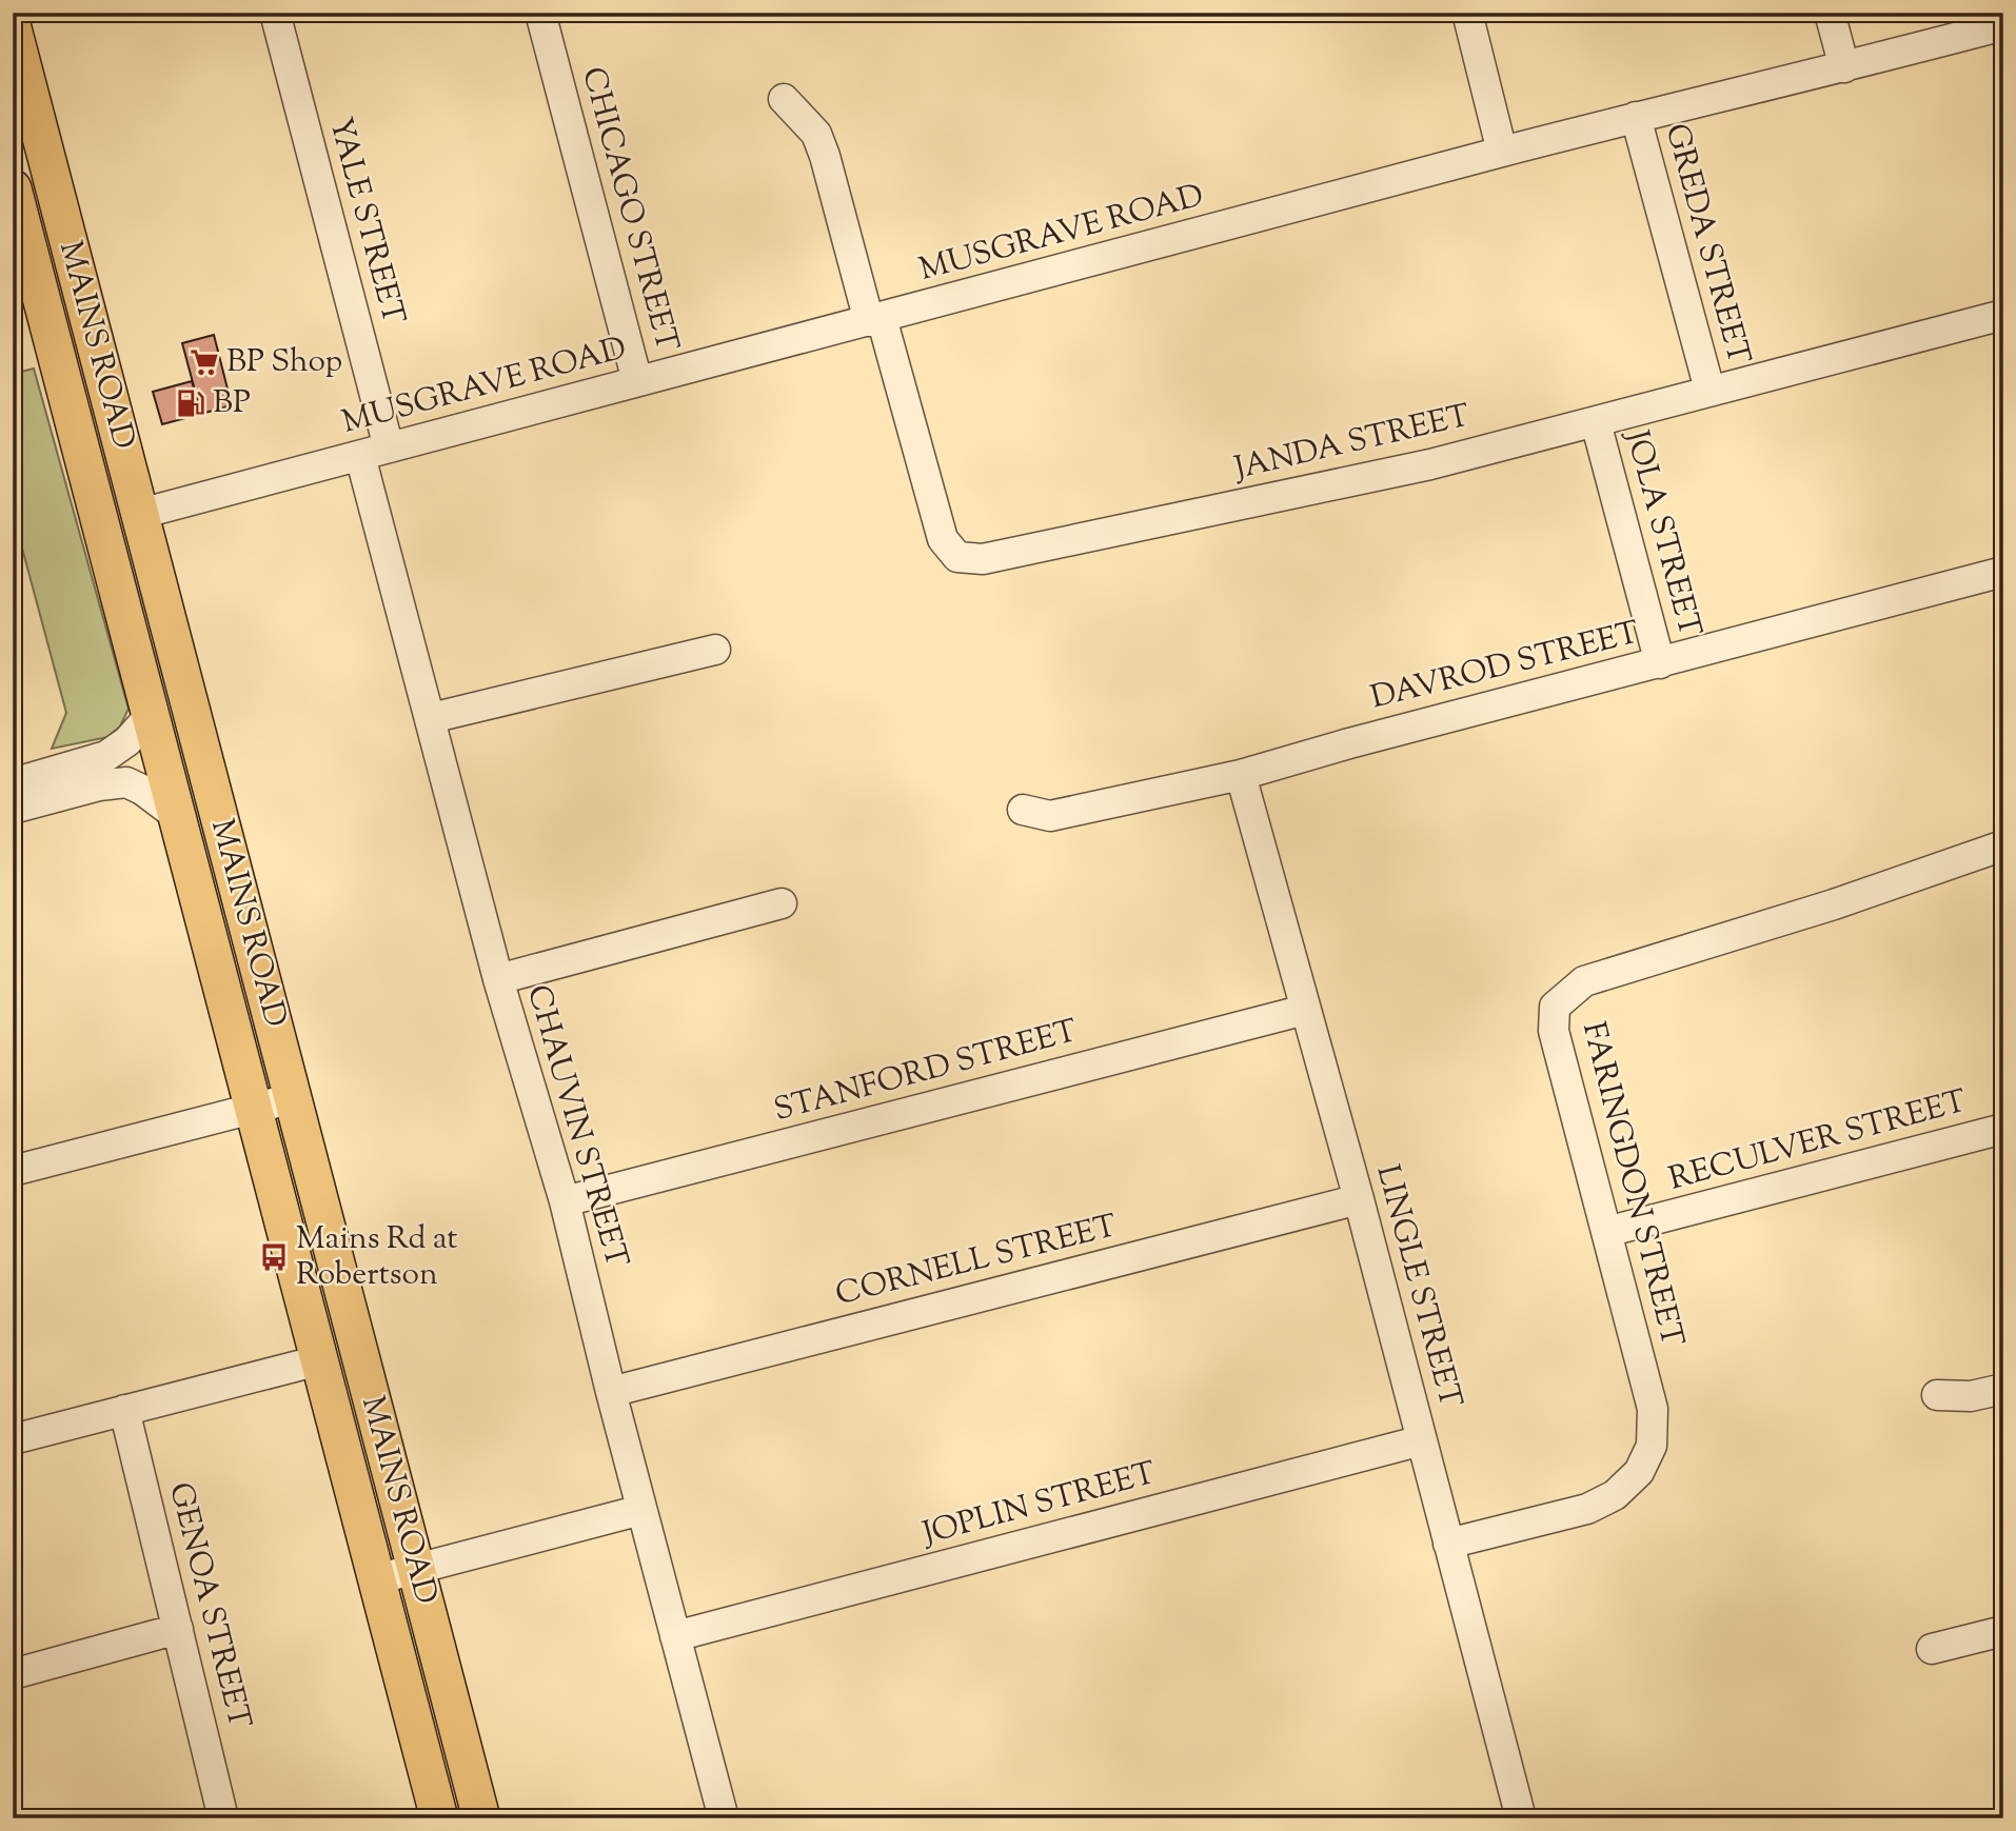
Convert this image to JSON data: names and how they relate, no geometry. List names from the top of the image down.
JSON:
{
  "streets": {
    "main road": ["MAINS ROAD"],
    "street": [
      "CHICAGO STREET",
      "YALE STREET",
      "MUSGRAVE ROAD",
      "GREDA STREET",
      "JANDA STREET",
      "JOLA STREET",
      "DAVROD STREET",
      "STANFORD STREET",
      "CHAUVIN STREET",
      "RECULVER STREET",
      "FARINGDON STREET",
      "CORNELL STREET",
      "LINGLE STREET",
      "JOPLIN STREET",
      "GENOA STREET"
    ]
  },
  "crossings": [
    ["CHICAGO STREET", "MUSGRAVE ROAD"],
    ["YALE STREET", "MUSGRAVE ROAD"],
    ["MUSGRAVE ROAD", "GREDA STREET"],
    ["MUSGRAVE ROAD", "MAINS ROAD"],
    ["MUSGRAVE ROAD", "JANDA STREET"],
    ["MUSGRAVE ROAD", "CHAUVIN STREET"],
    ["GREDA STREET", "JANDA STREET"],
    ["JANDA STREET", "JOLA STREET"],
    ["JOLA STREET", "DAVROD STREET"],
    ["DAVROD STREET", "LINGLE STREET"],
    ["STANFORD STREET", "CHAUVIN STREET"],
    ["STANFORD STREET", "LINGLE STREET"],
    ["CHAUVIN STREET", "CORNELL STREET"],
    ["CHAUVIN STREET", "JOPLIN STREET"],
    ["RECULVER STREET", "FARINGDON STREET"],
    ["FARINGDON STREET", "LINGLE STREET"],
    ["CORNELL STREET", "LINGLE STREET"],
    ["LINGLE STREET", "JOPLIN STREET"]
  ],
  "places": {
    "supermarket": ["BP Shop"],
    "fuel station": ["BP"],
    "bus stop": ["Mains Rd at Robertson"]
  }
}
